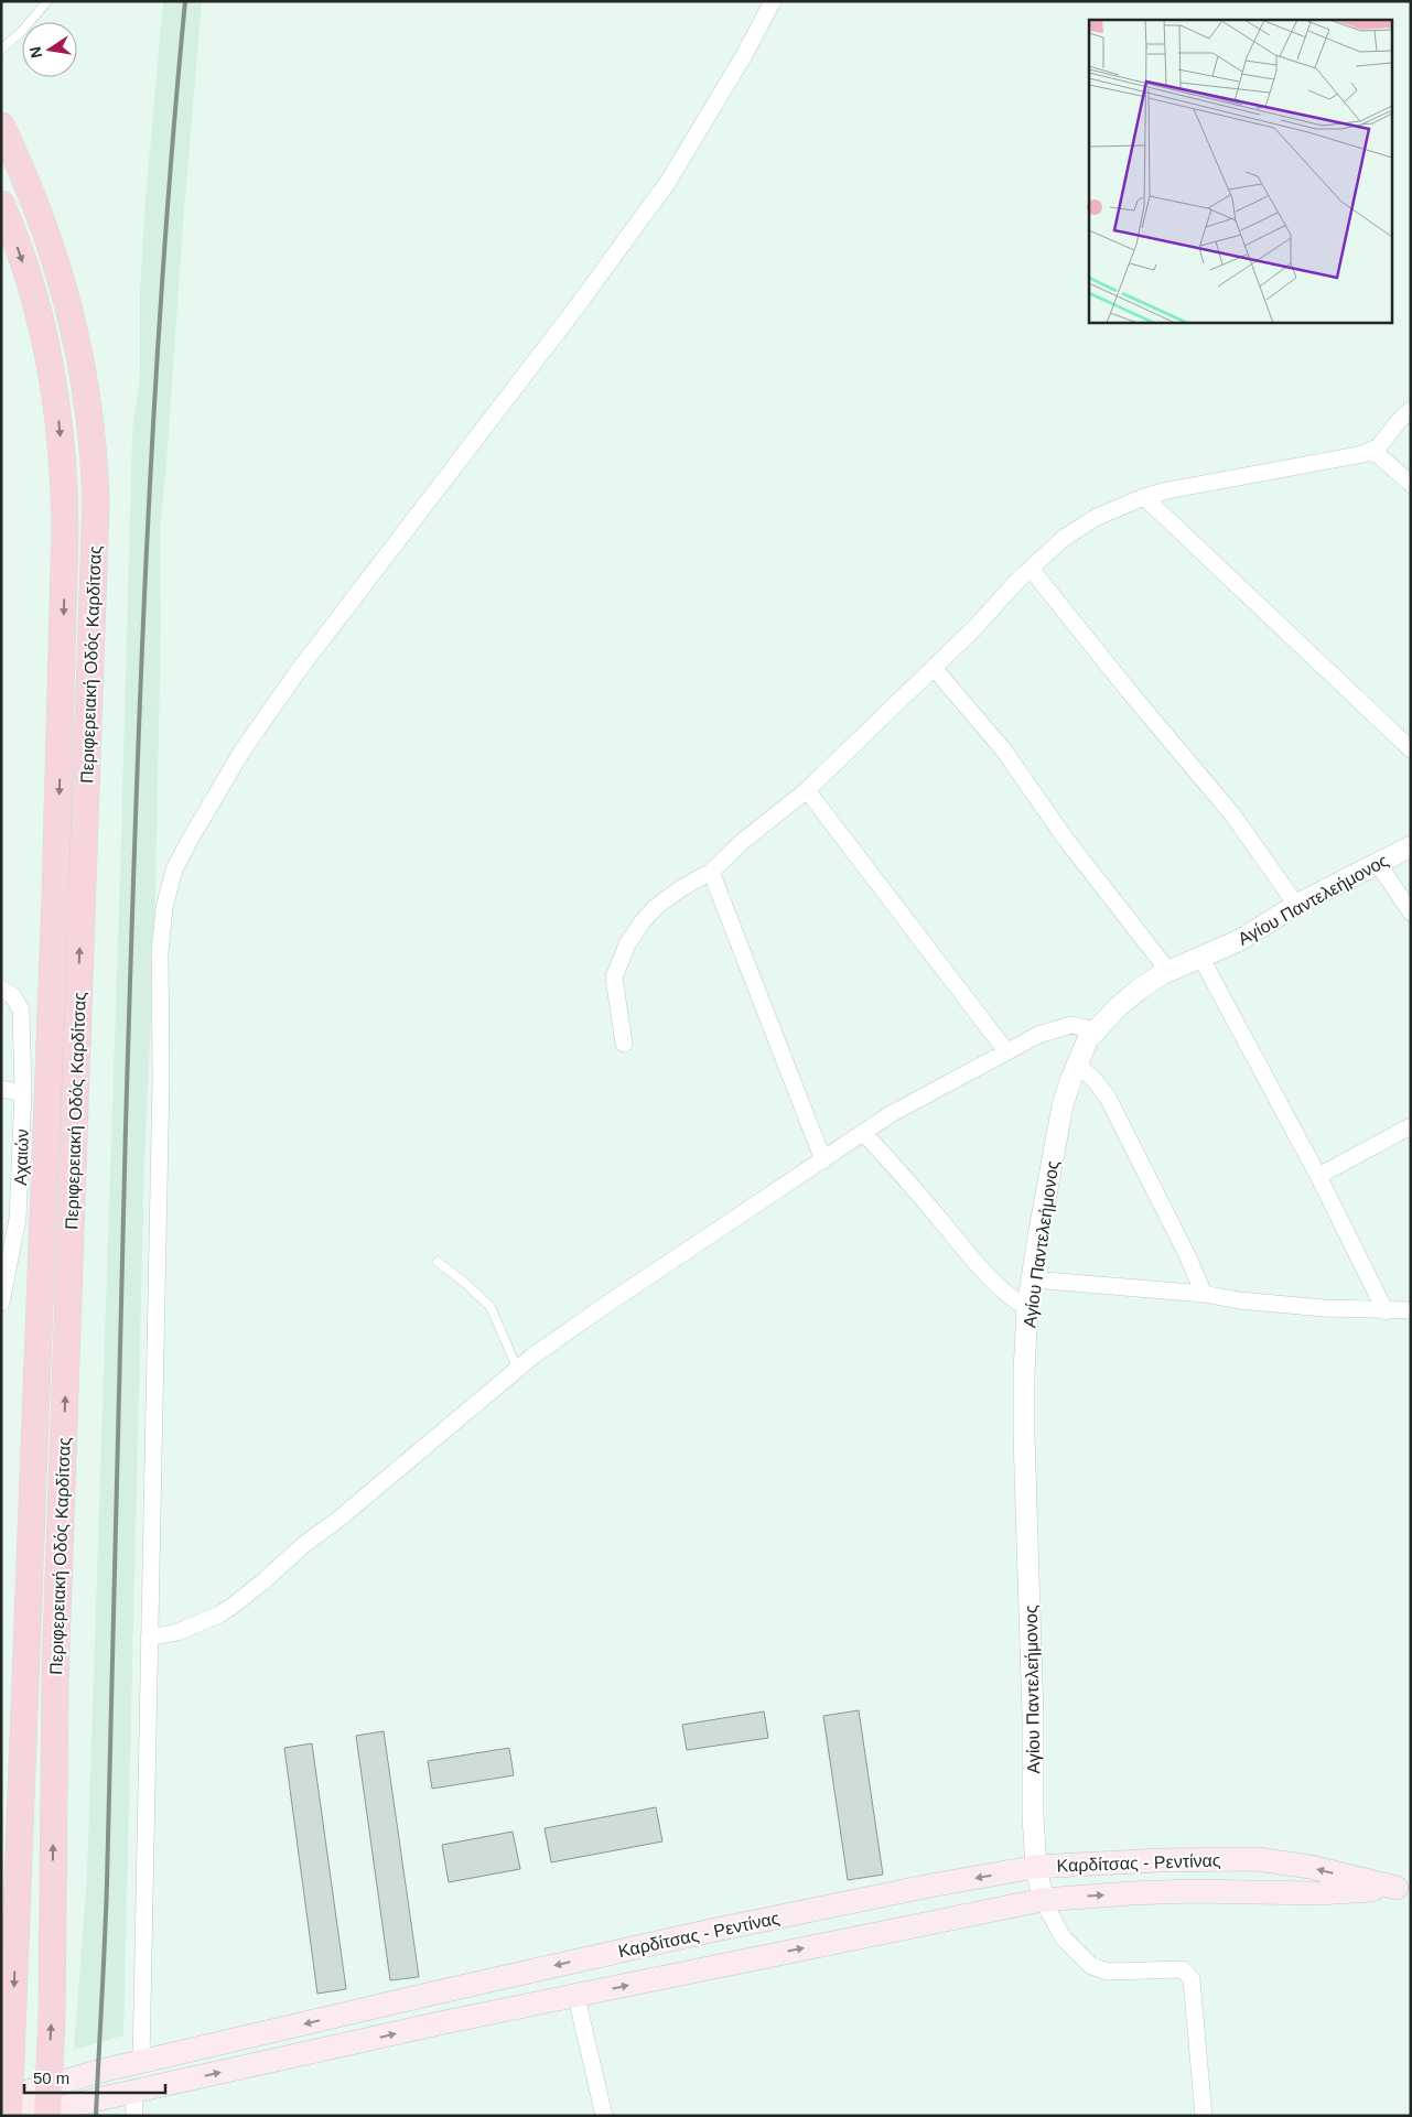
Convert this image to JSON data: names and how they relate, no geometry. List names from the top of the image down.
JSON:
{
  "streets": {
    "main road": ["Περιφερειακή Οδός Καρδίτσας", "Καρδίτσας - Ρεντίνας"],
    "street": ["Αγίου Παντελεήμονος", "Αχαιών"]
  },
  "crossings": [
    ["Περιφερειακή Οδός Καρδίτσας", "Καρδίτσας - Ρεντίνας"],
    ["Αγίου Παντελεήμονος", "Καρδίτσας - Ρεντίνας"]
  ],
  "scale_bar": "50 m",
  "north": "left"
}
